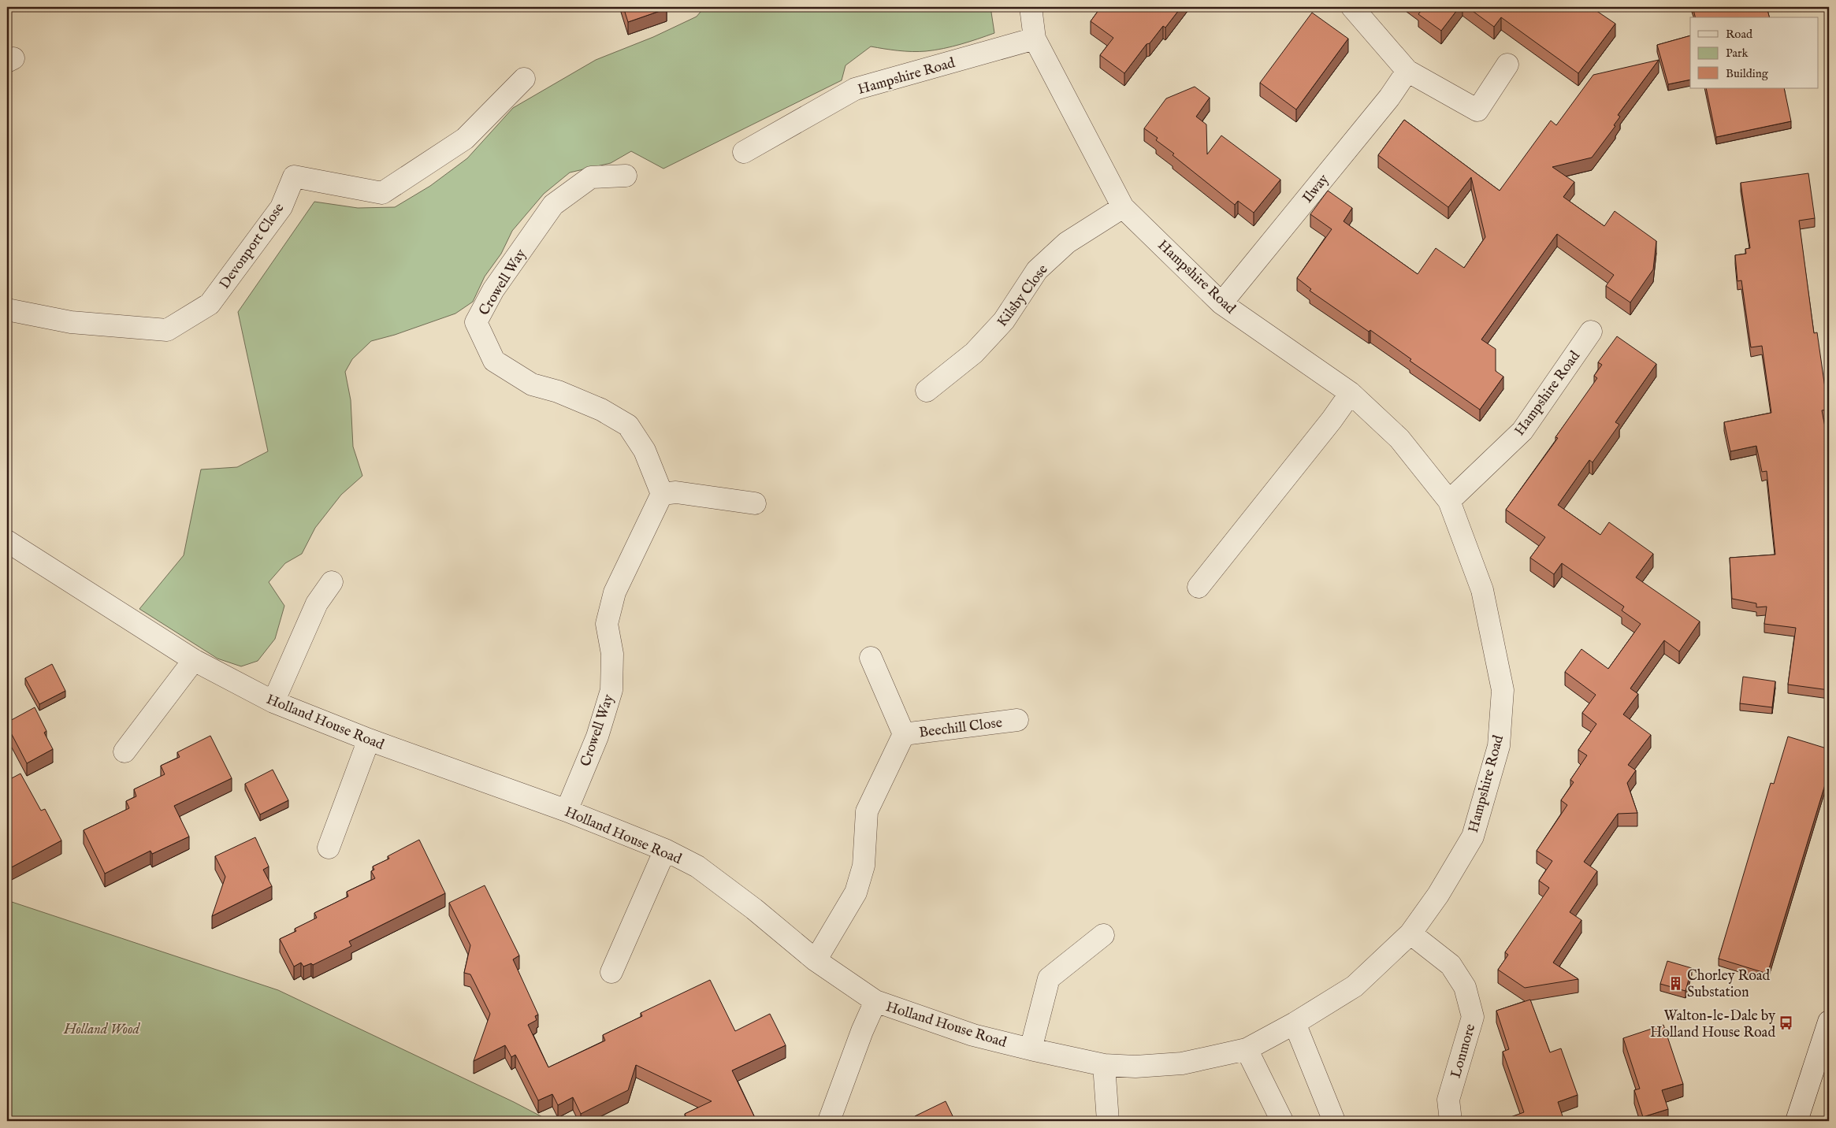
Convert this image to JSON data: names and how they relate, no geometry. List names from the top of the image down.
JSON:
{
  "streets": {
    "street": [
      "Hampshire Road",
      "Ilway",
      "Devonport Close",
      "Crowell Way",
      "Kilsby Close",
      "Holland House Road",
      "Beechill Close",
      "Lonmore"
    ]
  },
  "crossings": [
    ["Hampshire Road", "Ilway"],
    ["Hampshire Road", "Kilsby Close"],
    ["Hampshire Road", "Holland House Road"],
    ["Hampshire Road", "Lonmore"],
    ["Crowell Way", "Holland House Road"],
    ["Holland House Road", "Beechill Close"]
  ],
  "parks": ["Holland Wood"],
  "places": {
    "building": ["Chorley Road Substation"],
    "bus stop": ["Walton-le-Dale by Holland House Road"]
  },
  "legend": ["Road", "Park", "Building"]
}
